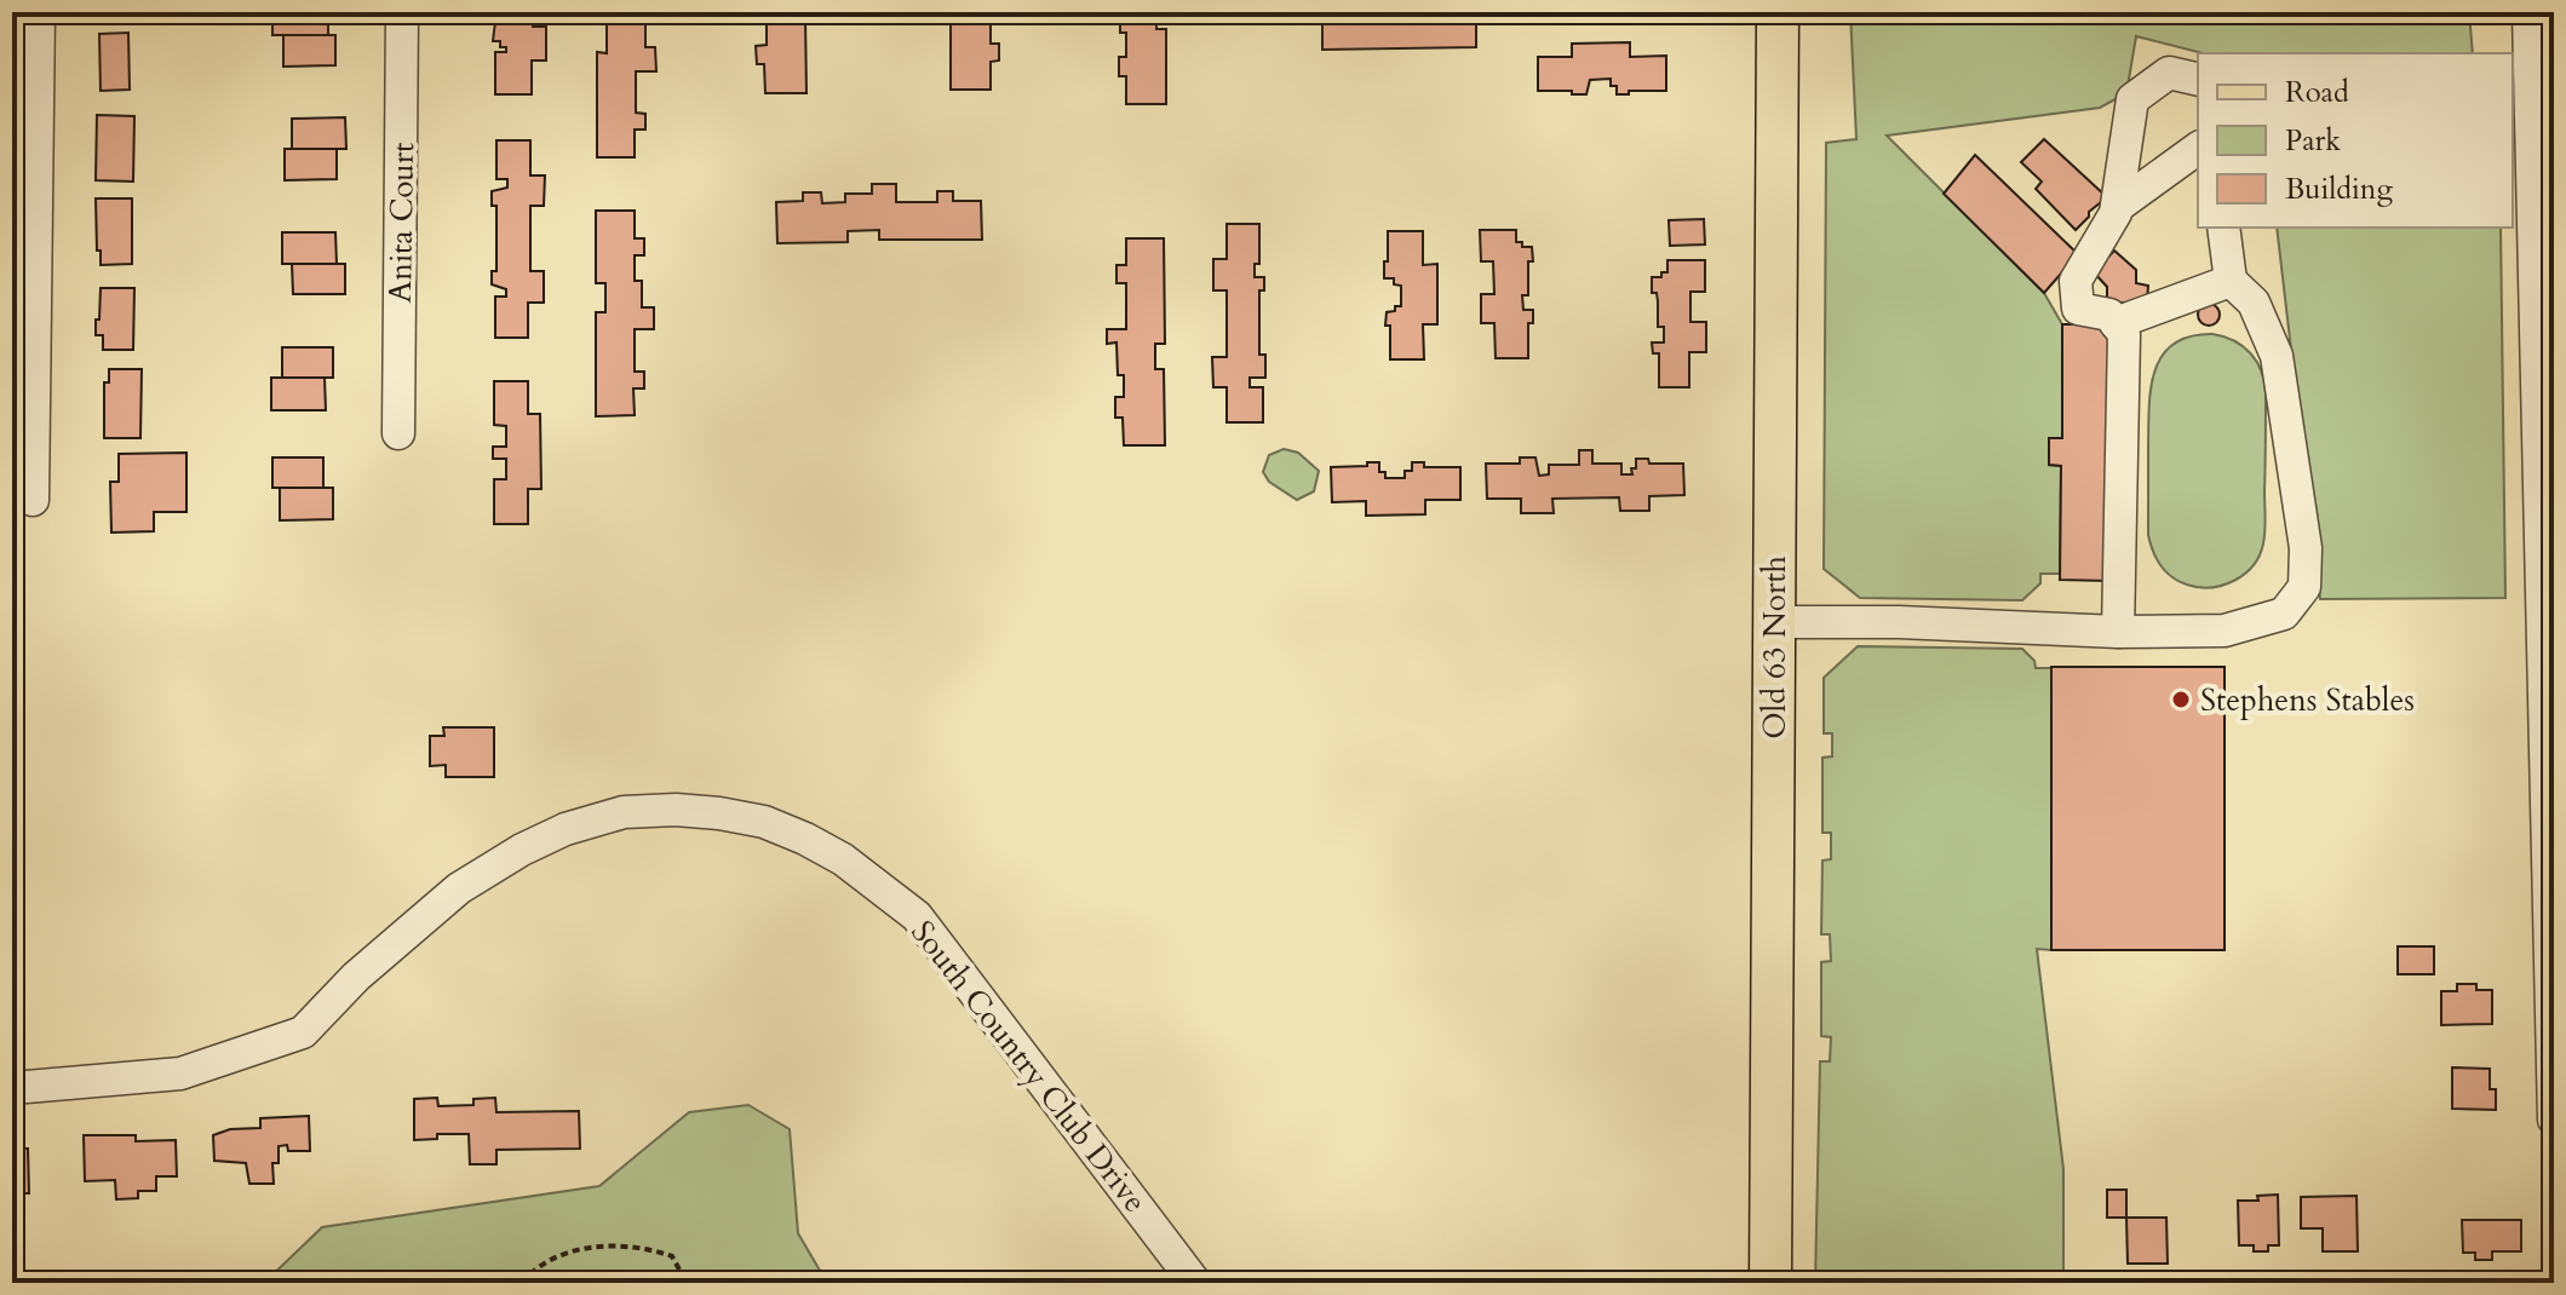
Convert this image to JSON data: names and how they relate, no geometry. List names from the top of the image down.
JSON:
{
  "streets": {
    "main road": ["Old 63 North"],
    "street": ["Anita Court", "South Country Club Drive"]
  },
  "places": ["Stephens Stables"],
  "legend": ["Road", "Park", "Building"]
}
